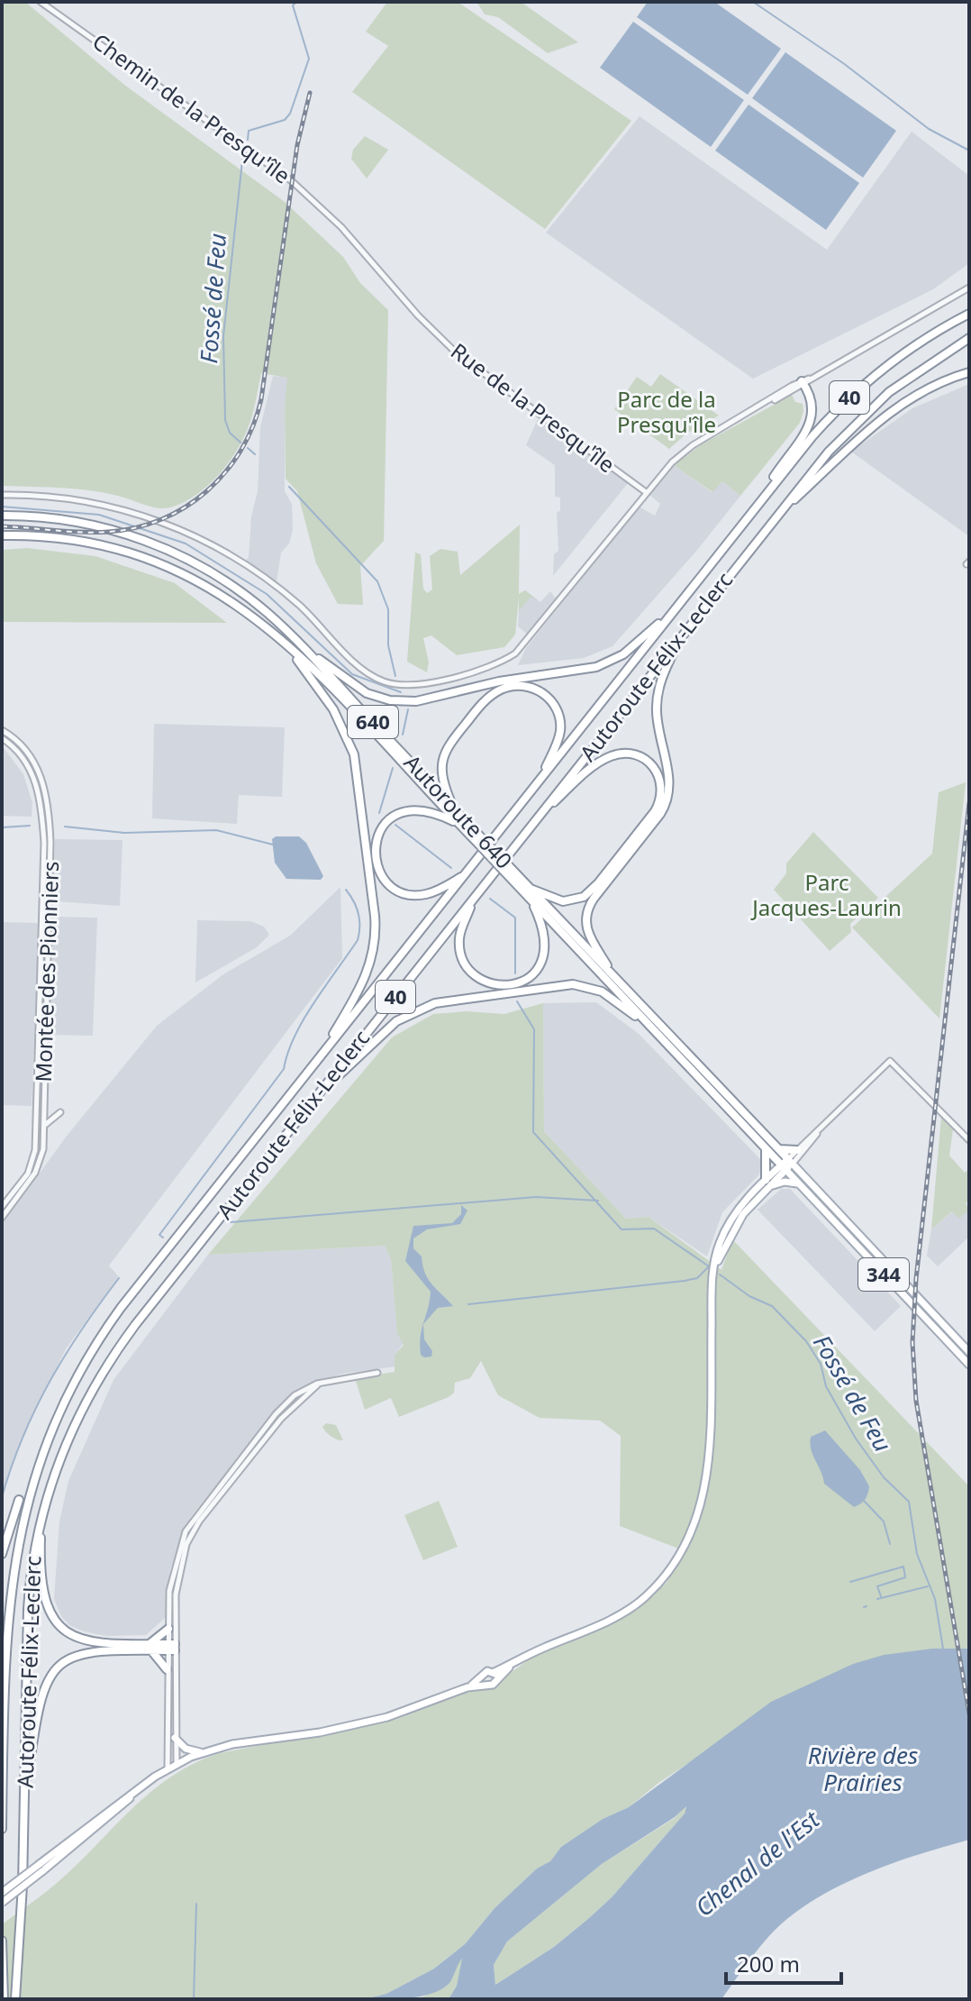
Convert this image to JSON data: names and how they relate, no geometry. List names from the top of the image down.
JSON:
{
  "streets": {
    "highway": [
      "40",
      "Autoroute Félix-Leclerc",
      "640",
      "Autoroute 640"
    ],
    "main road": ["344"],
    "street": ["Chemin de la Presqu'île", "Rue de la Presqu'île", "Montée des Pionniers"]
  },
  "crossings": [
    ["Chemin de la Presqu'île", "Rue de la Presqu'île"],
    ["Autoroute 640", "344"]
  ],
  "water": ["Fossé de Feu", "Rivière des Prairies", "Chenal de l'Est"],
  "parks": ["Parc de la Presqu'île", "Parc Jacques-Laurin"],
  "scale_bar": "200 m"
}
